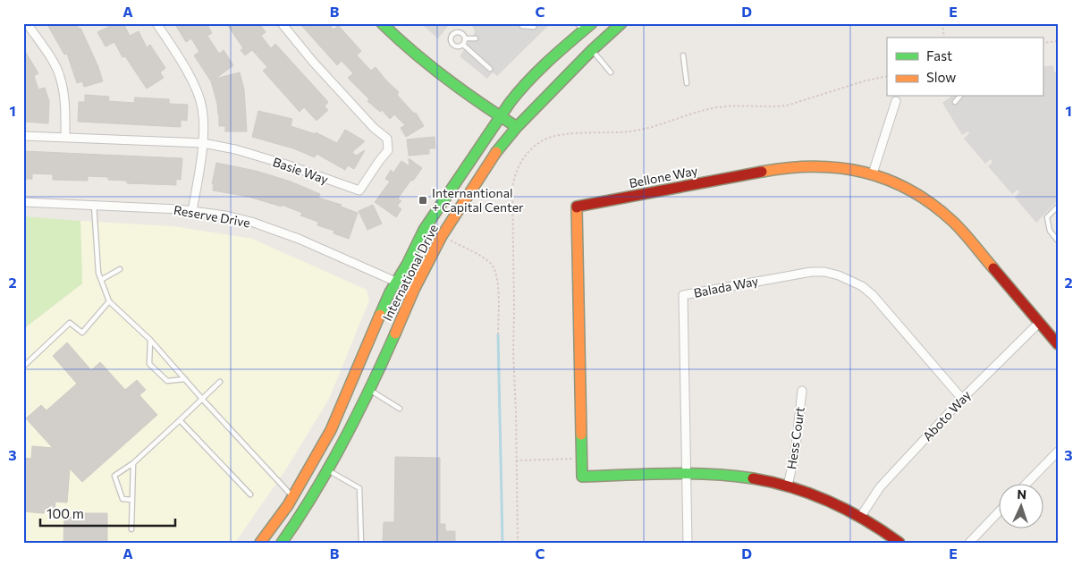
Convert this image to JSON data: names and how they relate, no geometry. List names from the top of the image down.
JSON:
{
  "streets": {
    "street": [
      "Basie Way",
      "Bellone Way",
      "Reserve Drive",
      "International Drive",
      "Balada Way",
      "Aboto Way",
      "Hess Court"
    ]
  },
  "crossings": [
    ["Bellone Way", "Balada Way"],
    ["Bellone Way", "Aboto Way"],
    ["Reserve Drive", "International Drive"],
    ["Balada Way", "Aboto Way"]
  ],
  "places": {
    "transit": ["Internantional + Capital Center"]
  },
  "legend": ["Fast", "Slow"],
  "scale_bar": "100 m",
  "north": "top",
  "grid": {
    "columns": [
      "A",
      "B",
      "C",
      "D",
      "E"
    ],
    "rows": ["1", "2", "3"]
  }
}
